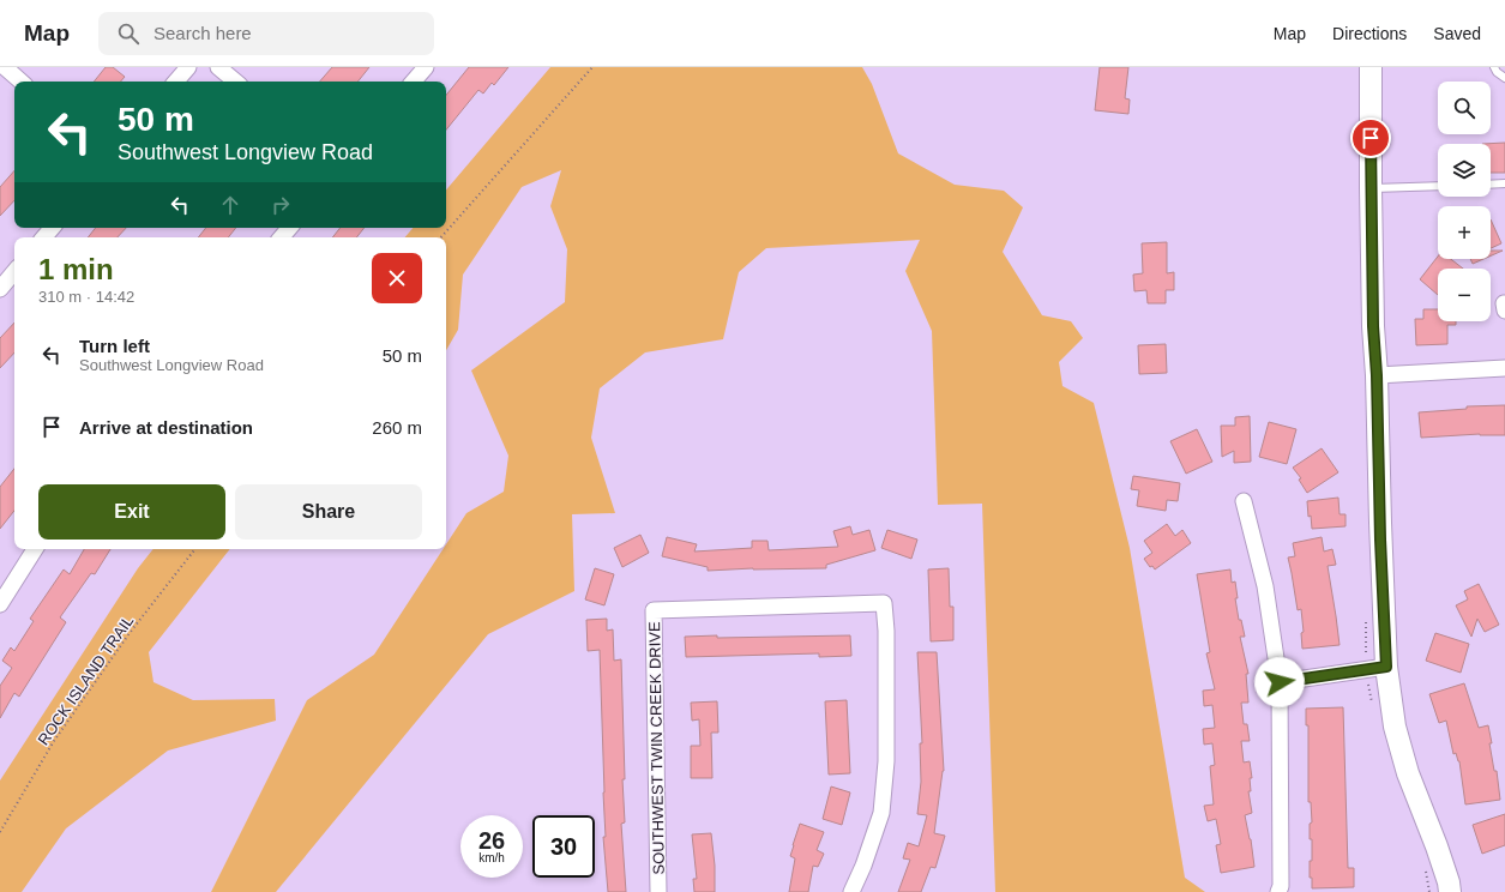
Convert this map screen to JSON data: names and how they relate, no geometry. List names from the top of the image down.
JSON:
{
  "streets": {
    "street": ["SOUTHWEST TWIN CREEK DRIVE"],
    "path": ["ROCK ISLAND TRAIL"]
  },
  "page": {
    "header": "Map",
    "search": "Search here",
    "nav": ["Map", "Directions", "Saved"],
    "map_buttons": ["+", "−"],
    "turn": ["50 m", "Southwest Longview Road"],
    "heading": ["1 min", "310 m · 14:42"],
    "list": [
      {
        "name": "Turn left",
        "note": "Southwest Longview Road",
        "value": "50 m"
      },
      {
        "name": "Arrive at destination",
        "value": "260 m"
      }
    ],
    "buttons": ["Exit", "Share"],
    "speed": "26 km/h",
    "limit": "30"
  }
}
